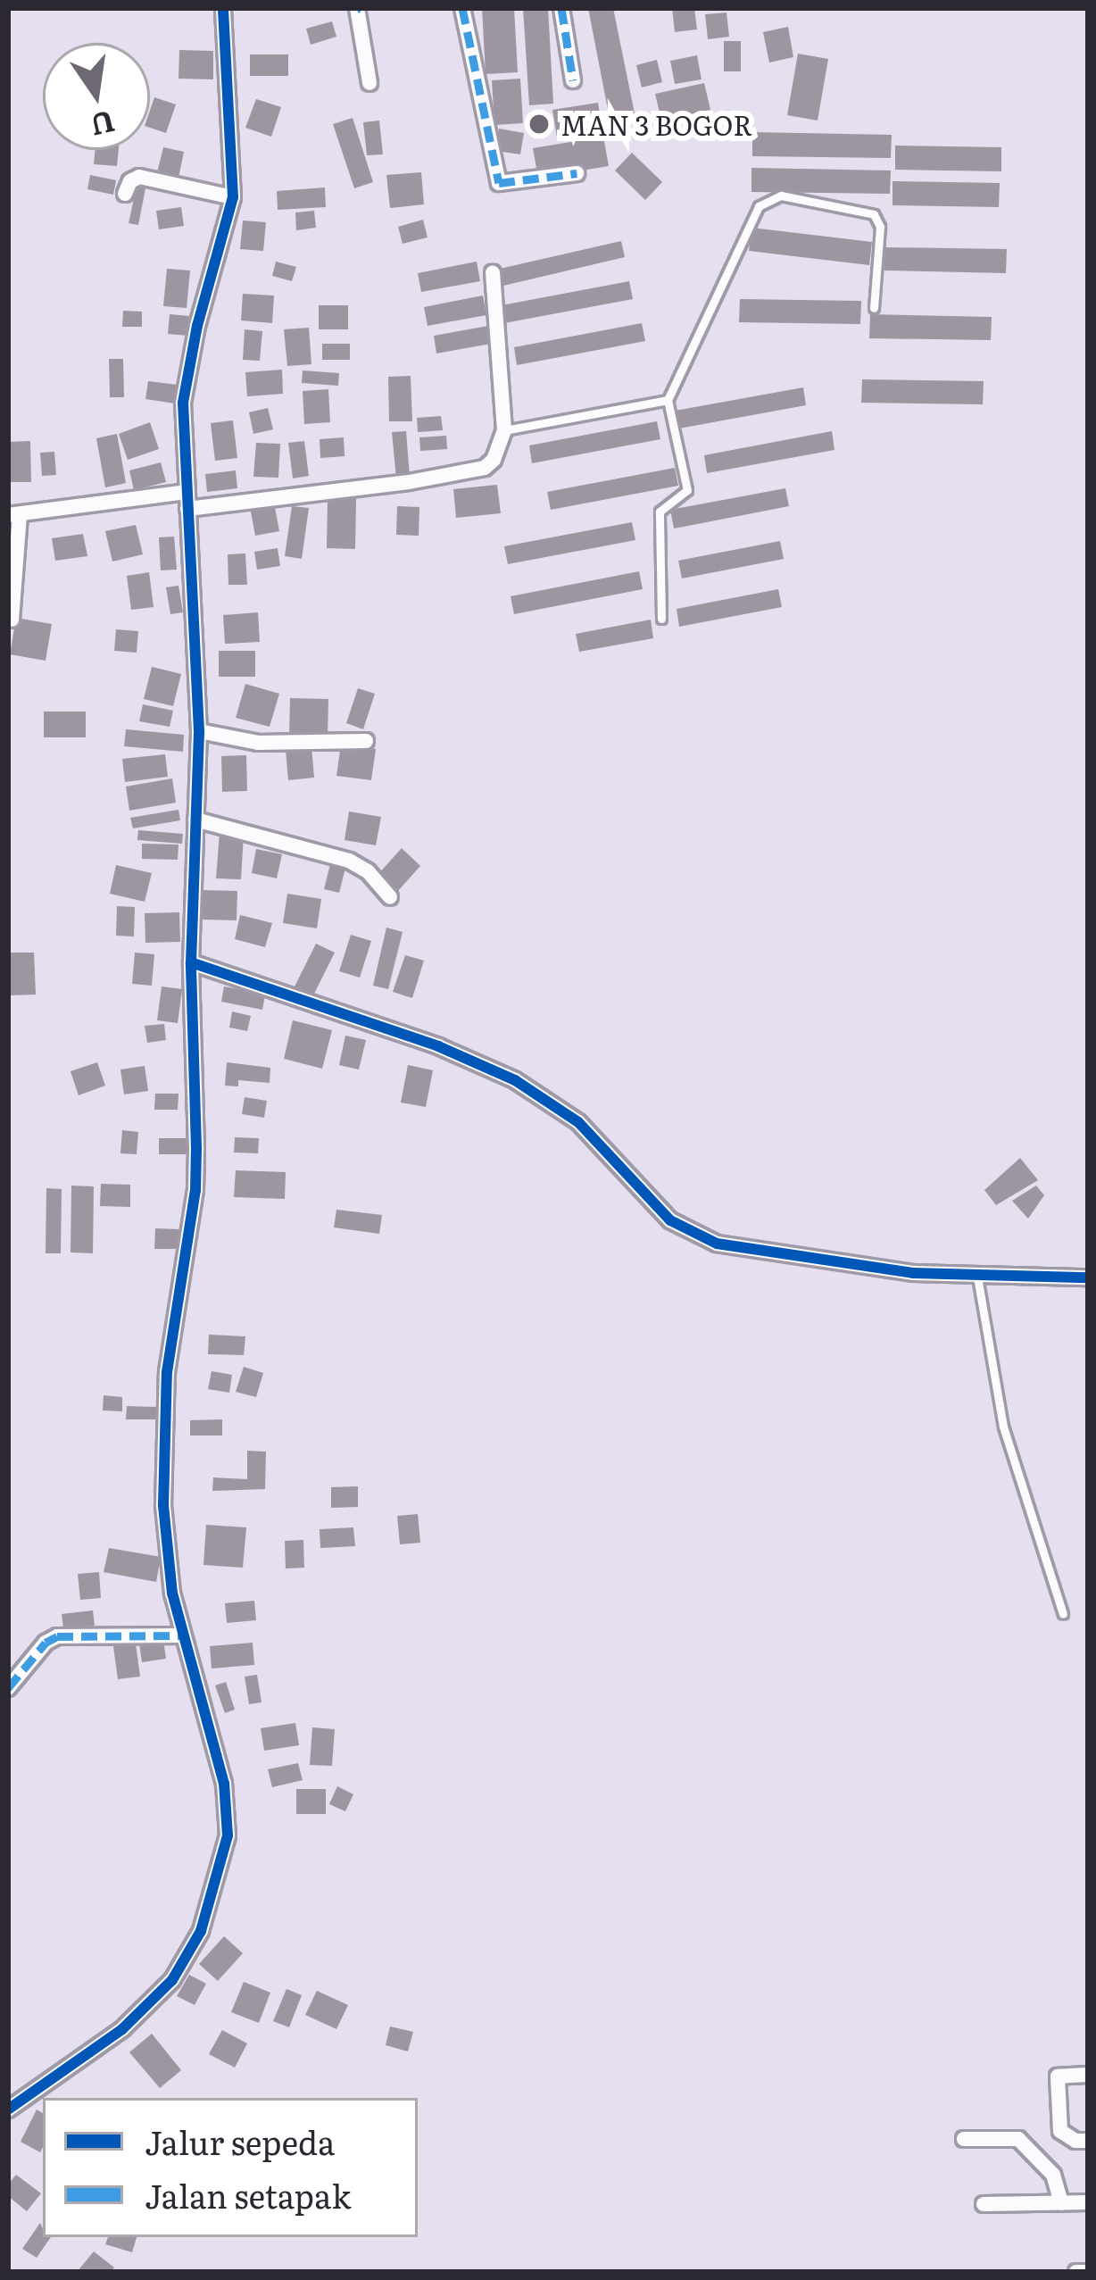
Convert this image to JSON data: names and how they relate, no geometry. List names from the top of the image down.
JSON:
{
  "places": ["MAN 3 BOGOR"],
  "legend": ["Jalur sepeda", "Jalan setapak"],
  "north": "bottom"
}
